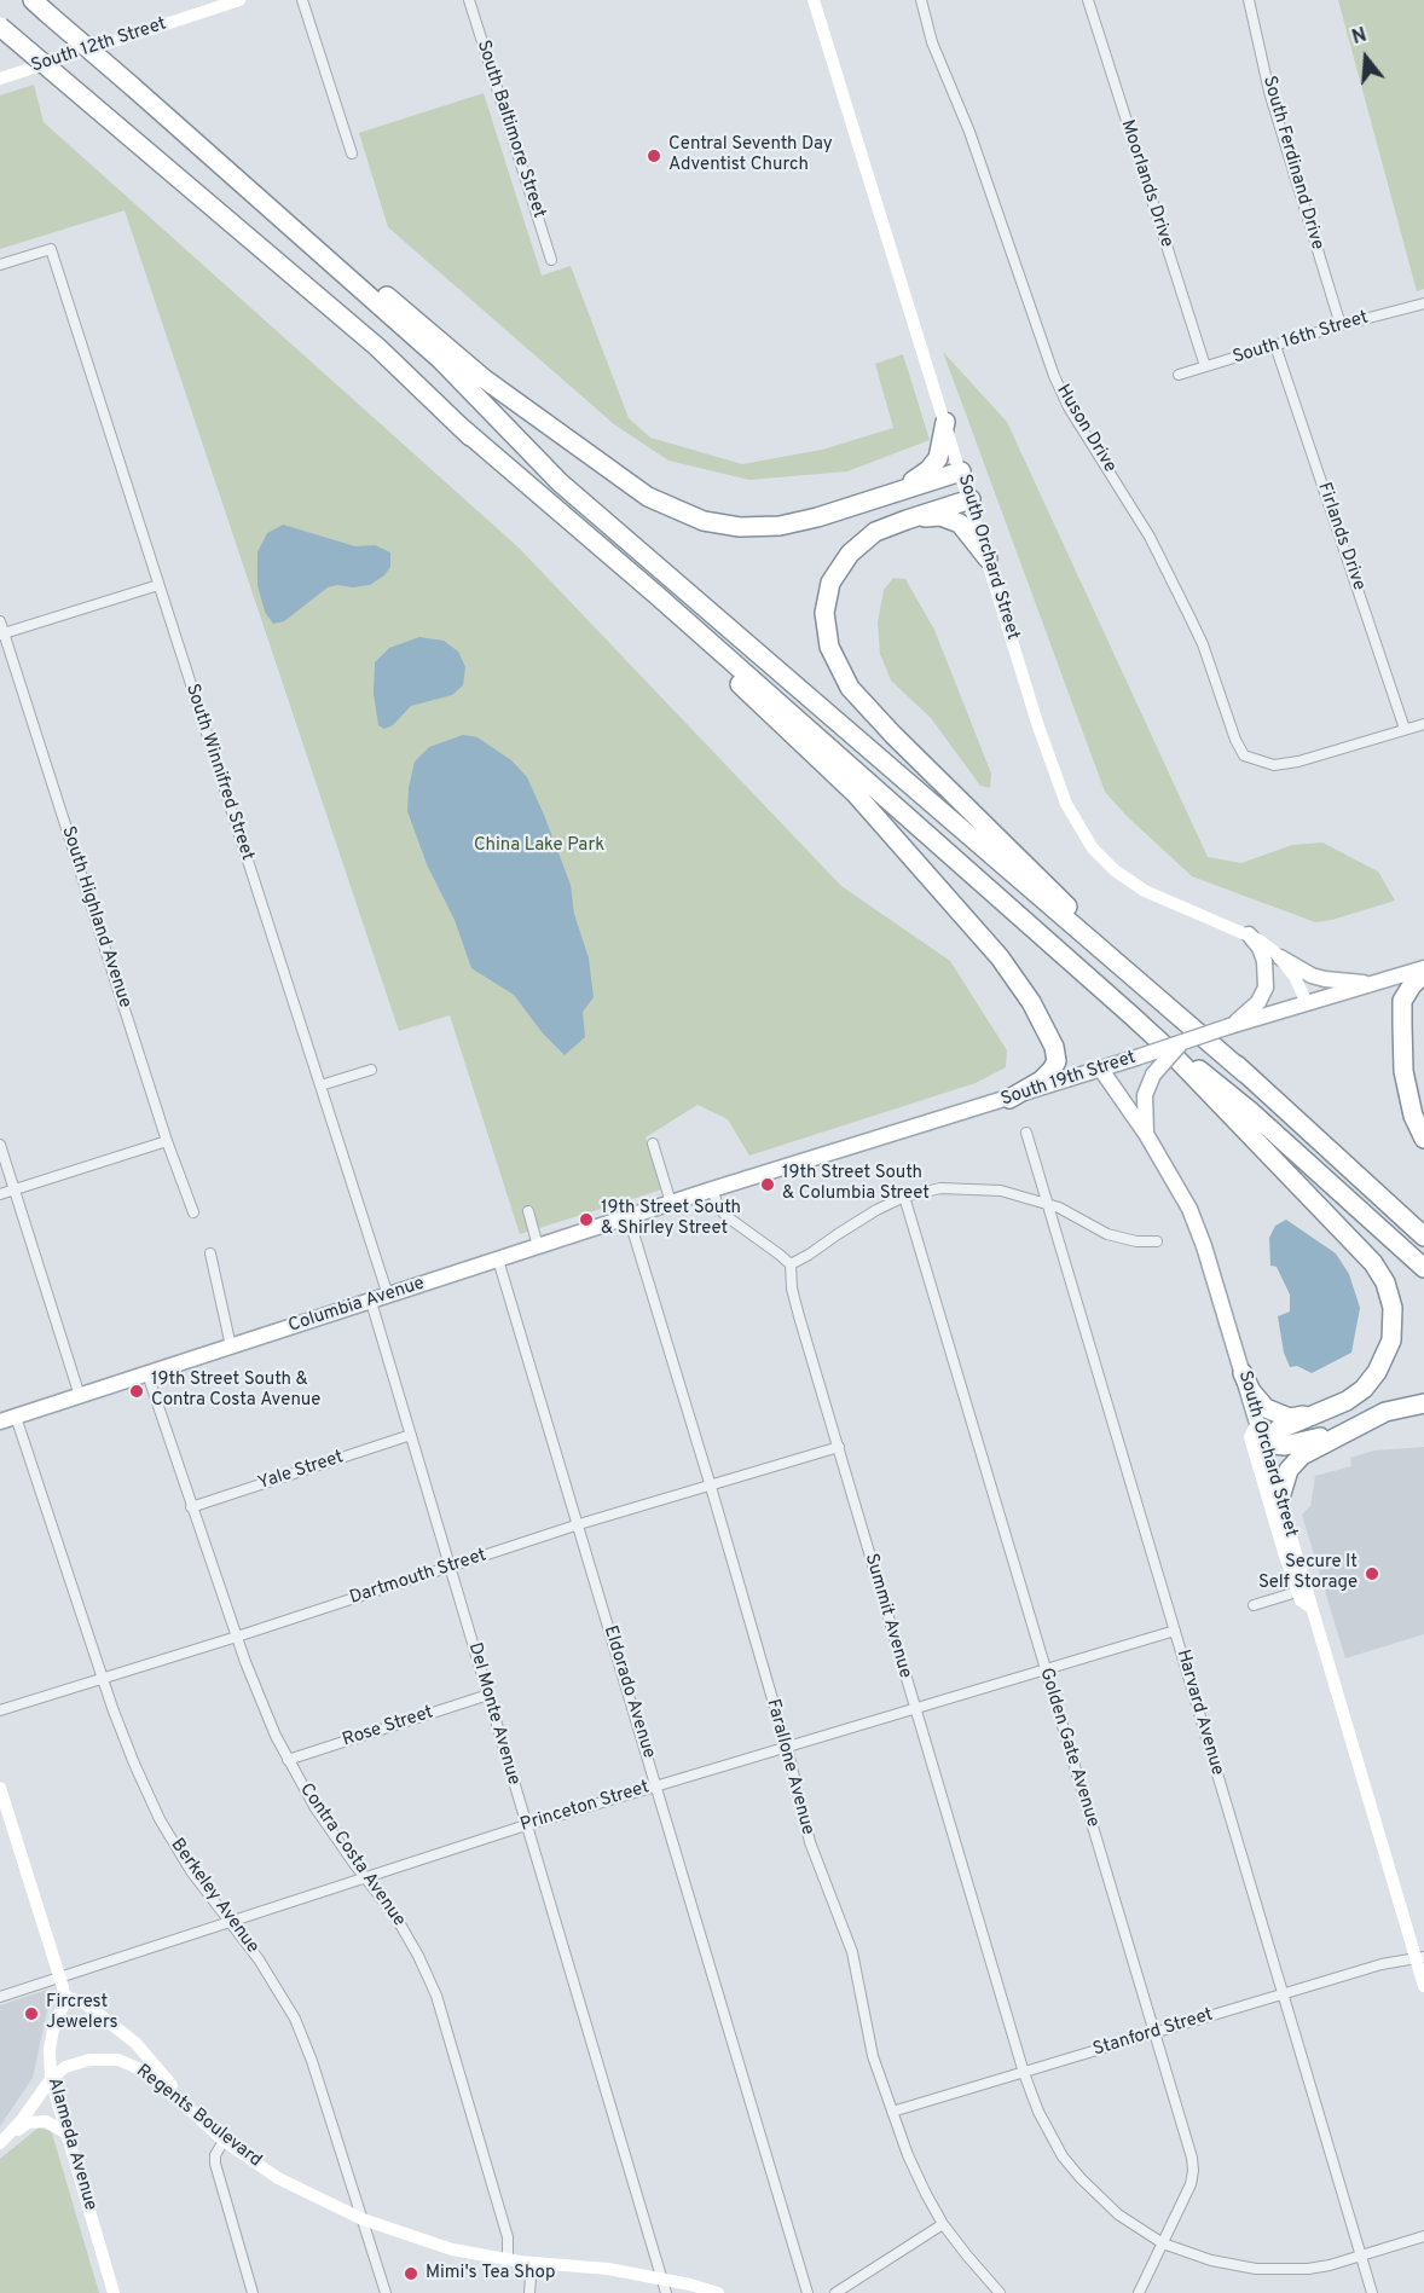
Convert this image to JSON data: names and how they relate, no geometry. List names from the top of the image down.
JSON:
{
  "streets": {
    "main road": [
      "South 12th Street",
      "South Orchard Street",
      "South 19th Street",
      "Columbia Avenue",
      "Regents Boulevard",
      "Alameda Avenue"
    ],
    "street": [
      "South Baltimore Street",
      "South Ferdinand Drive",
      "Moorlands Drive",
      "South 16th Street",
      "Huson Drive",
      "Firlands Drive",
      "South Winnifred Street",
      "South Highland Avenue",
      "Yale Street",
      "Dartmouth Street",
      "Summit Avenue",
      "Eldorado Avenue",
      "Harvard Avenue",
      "Del Monte Avenue",
      "Rose Street",
      "Golden Gate Avenue",
      "Farallone Avenue",
      "Princeton Street",
      "Contra Costa Avenue",
      "Berkeley Avenue",
      "Stanford Street"
    ]
  },
  "crossings": [
    ["South Ferdinand Drive", "South 16th Street"],
    ["Moorlands Drive", "South 16th Street"],
    ["South 16th Street", "Firlands Drive"],
    ["Huson Drive", "Firlands Drive"],
    ["South Orchard Street", "South 19th Street"],
    ["South Orchard Street", "Stanford Street"],
    ["South Winnifred Street", "Columbia Avenue"],
    ["South 19th Street", "Columbia Avenue"],
    ["Columbia Avenue", "Eldorado Avenue"],
    ["Columbia Avenue", "Del Monte Avenue"],
    ["Columbia Avenue", "Farallone Avenue"],
    ["Columbia Avenue", "Contra Costa Avenue"],
    ["Columbia Avenue", "Berkeley Avenue"],
    ["Yale Street", "Del Monte Avenue"],
    ["Yale Street", "Contra Costa Avenue"],
    ["Dartmouth Street", "Summit Avenue"],
    ["Dartmouth Street", "Eldorado Avenue"],
    ["Dartmouth Street", "Del Monte Avenue"],
    ["Dartmouth Street", "Farallone Avenue"],
    ["Dartmouth Street", "Contra Costa Avenue"],
    ["Dartmouth Street", "Berkeley Avenue"],
    ["Summit Avenue", "Harvard Avenue"],
    ["Summit Avenue", "Golden Gate Avenue"],
    ["Summit Avenue", "Princeton Street"],
    ["Summit Avenue", "Stanford Street"],
    ["Eldorado Avenue", "Princeton Street"],
    ["Harvard Avenue", "Princeton Street"],
    ["Harvard Avenue", "Stanford Street"],
    ["Del Monte Avenue", "Rose Street"],
    ["Del Monte Avenue", "Princeton Street"],
    ["Del Monte Avenue", "Regents Boulevard"],
    ["Rose Street", "Contra Costa Avenue"],
    ["Golden Gate Avenue", "Princeton Street"],
    ["Golden Gate Avenue", "Stanford Street"],
    ["Farallone Avenue", "Princeton Street"],
    ["Farallone Avenue", "Stanford Street"],
    ["Princeton Street", "Contra Costa Avenue"],
    ["Princeton Street", "Berkeley Avenue"],
    ["Contra Costa Avenue", "Regents Boulevard"],
    ["Berkeley Avenue", "Regents Boulevard"],
    ["Regents Boulevard", "Alameda Avenue"]
  ],
  "parks": ["China Lake Park"],
  "places": [
    "Central Seventh Day Adventist Church",
    "19th Street South & Columbia Street",
    "19th Street South & Shirley Street",
    "19th Street South & Contra Costa Avenue",
    "Secure It Self Storage",
    "Fircrest Jewelers",
    "Mimi's Tea Shop"
  ],
  "north": "top"
}
